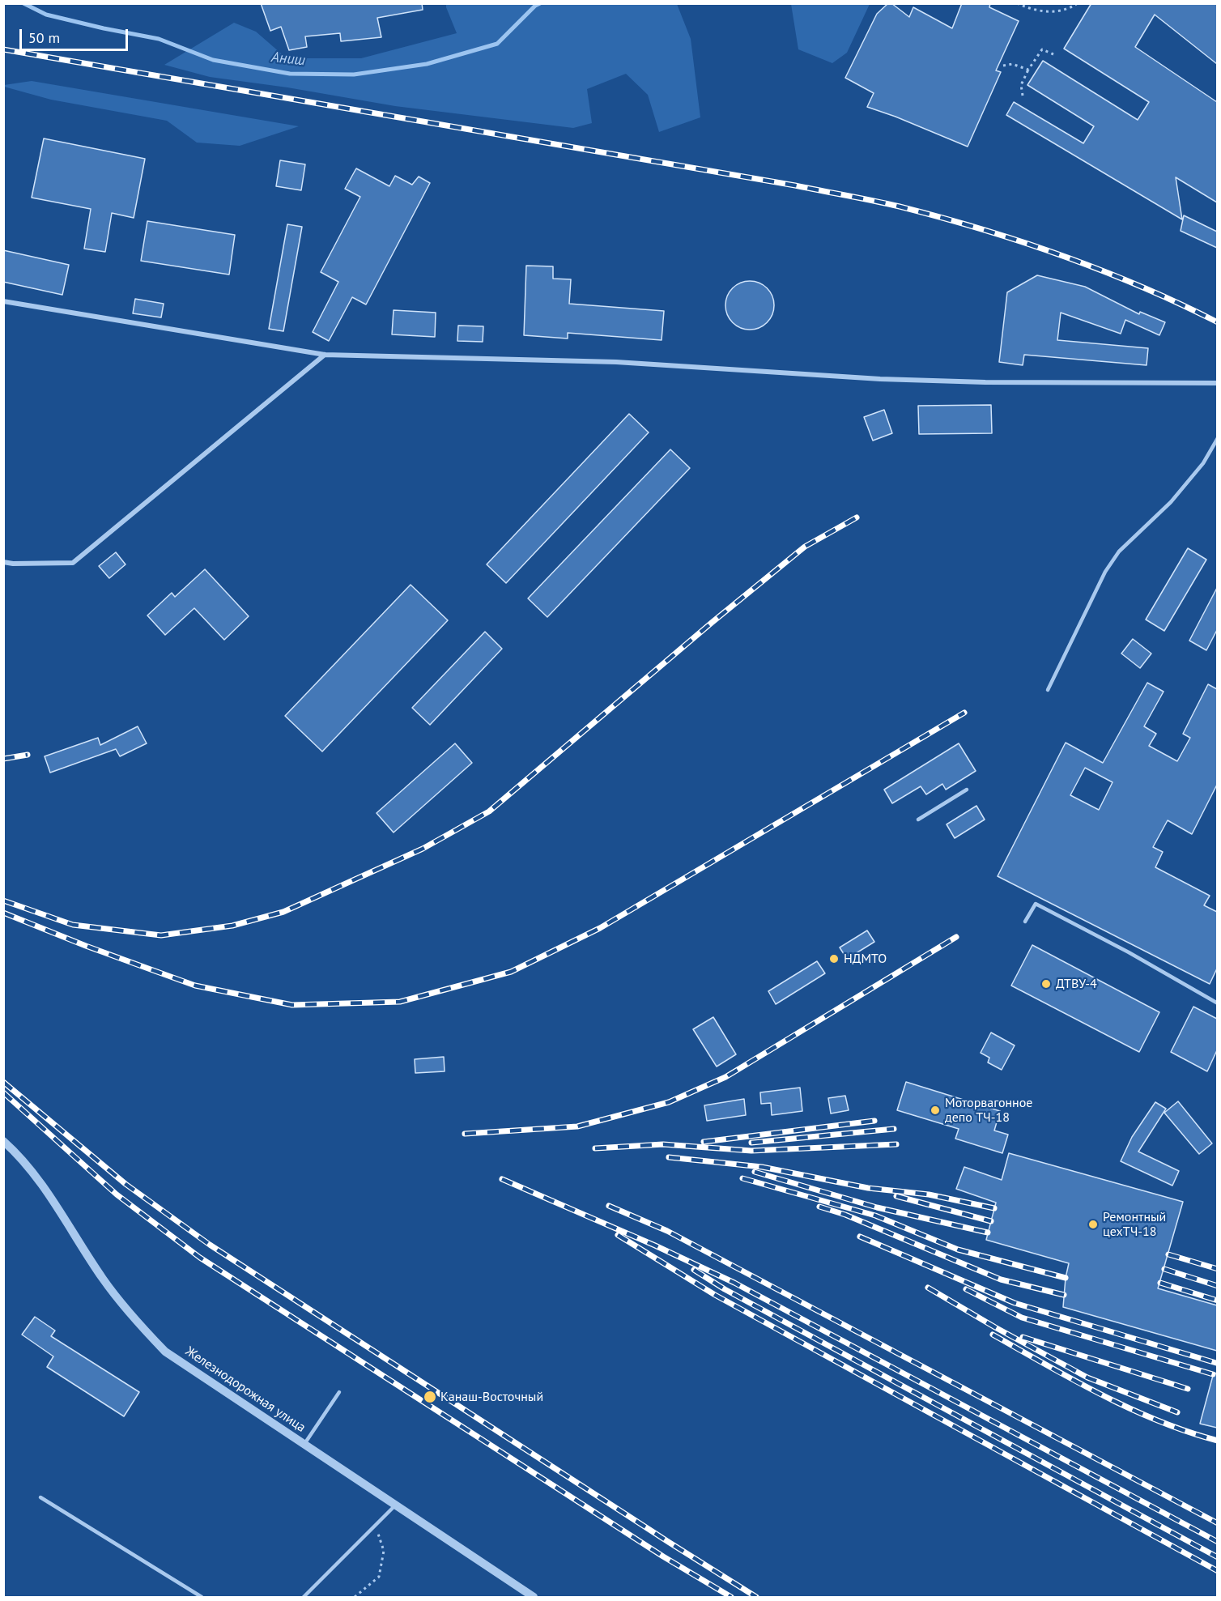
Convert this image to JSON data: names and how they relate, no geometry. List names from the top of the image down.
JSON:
{
  "streets": {
    "street": ["Железнодорожная улица"]
  },
  "water": ["Аниш"],
  "places": [
    "НДМТО",
    "ДТВУ-4",
    "Моторвагонное депо ТЧ-18",
    "Ремонтный цехТЧ-18",
    "Канаш-Восточный"
  ],
  "scale_bar": "50 m"
}
